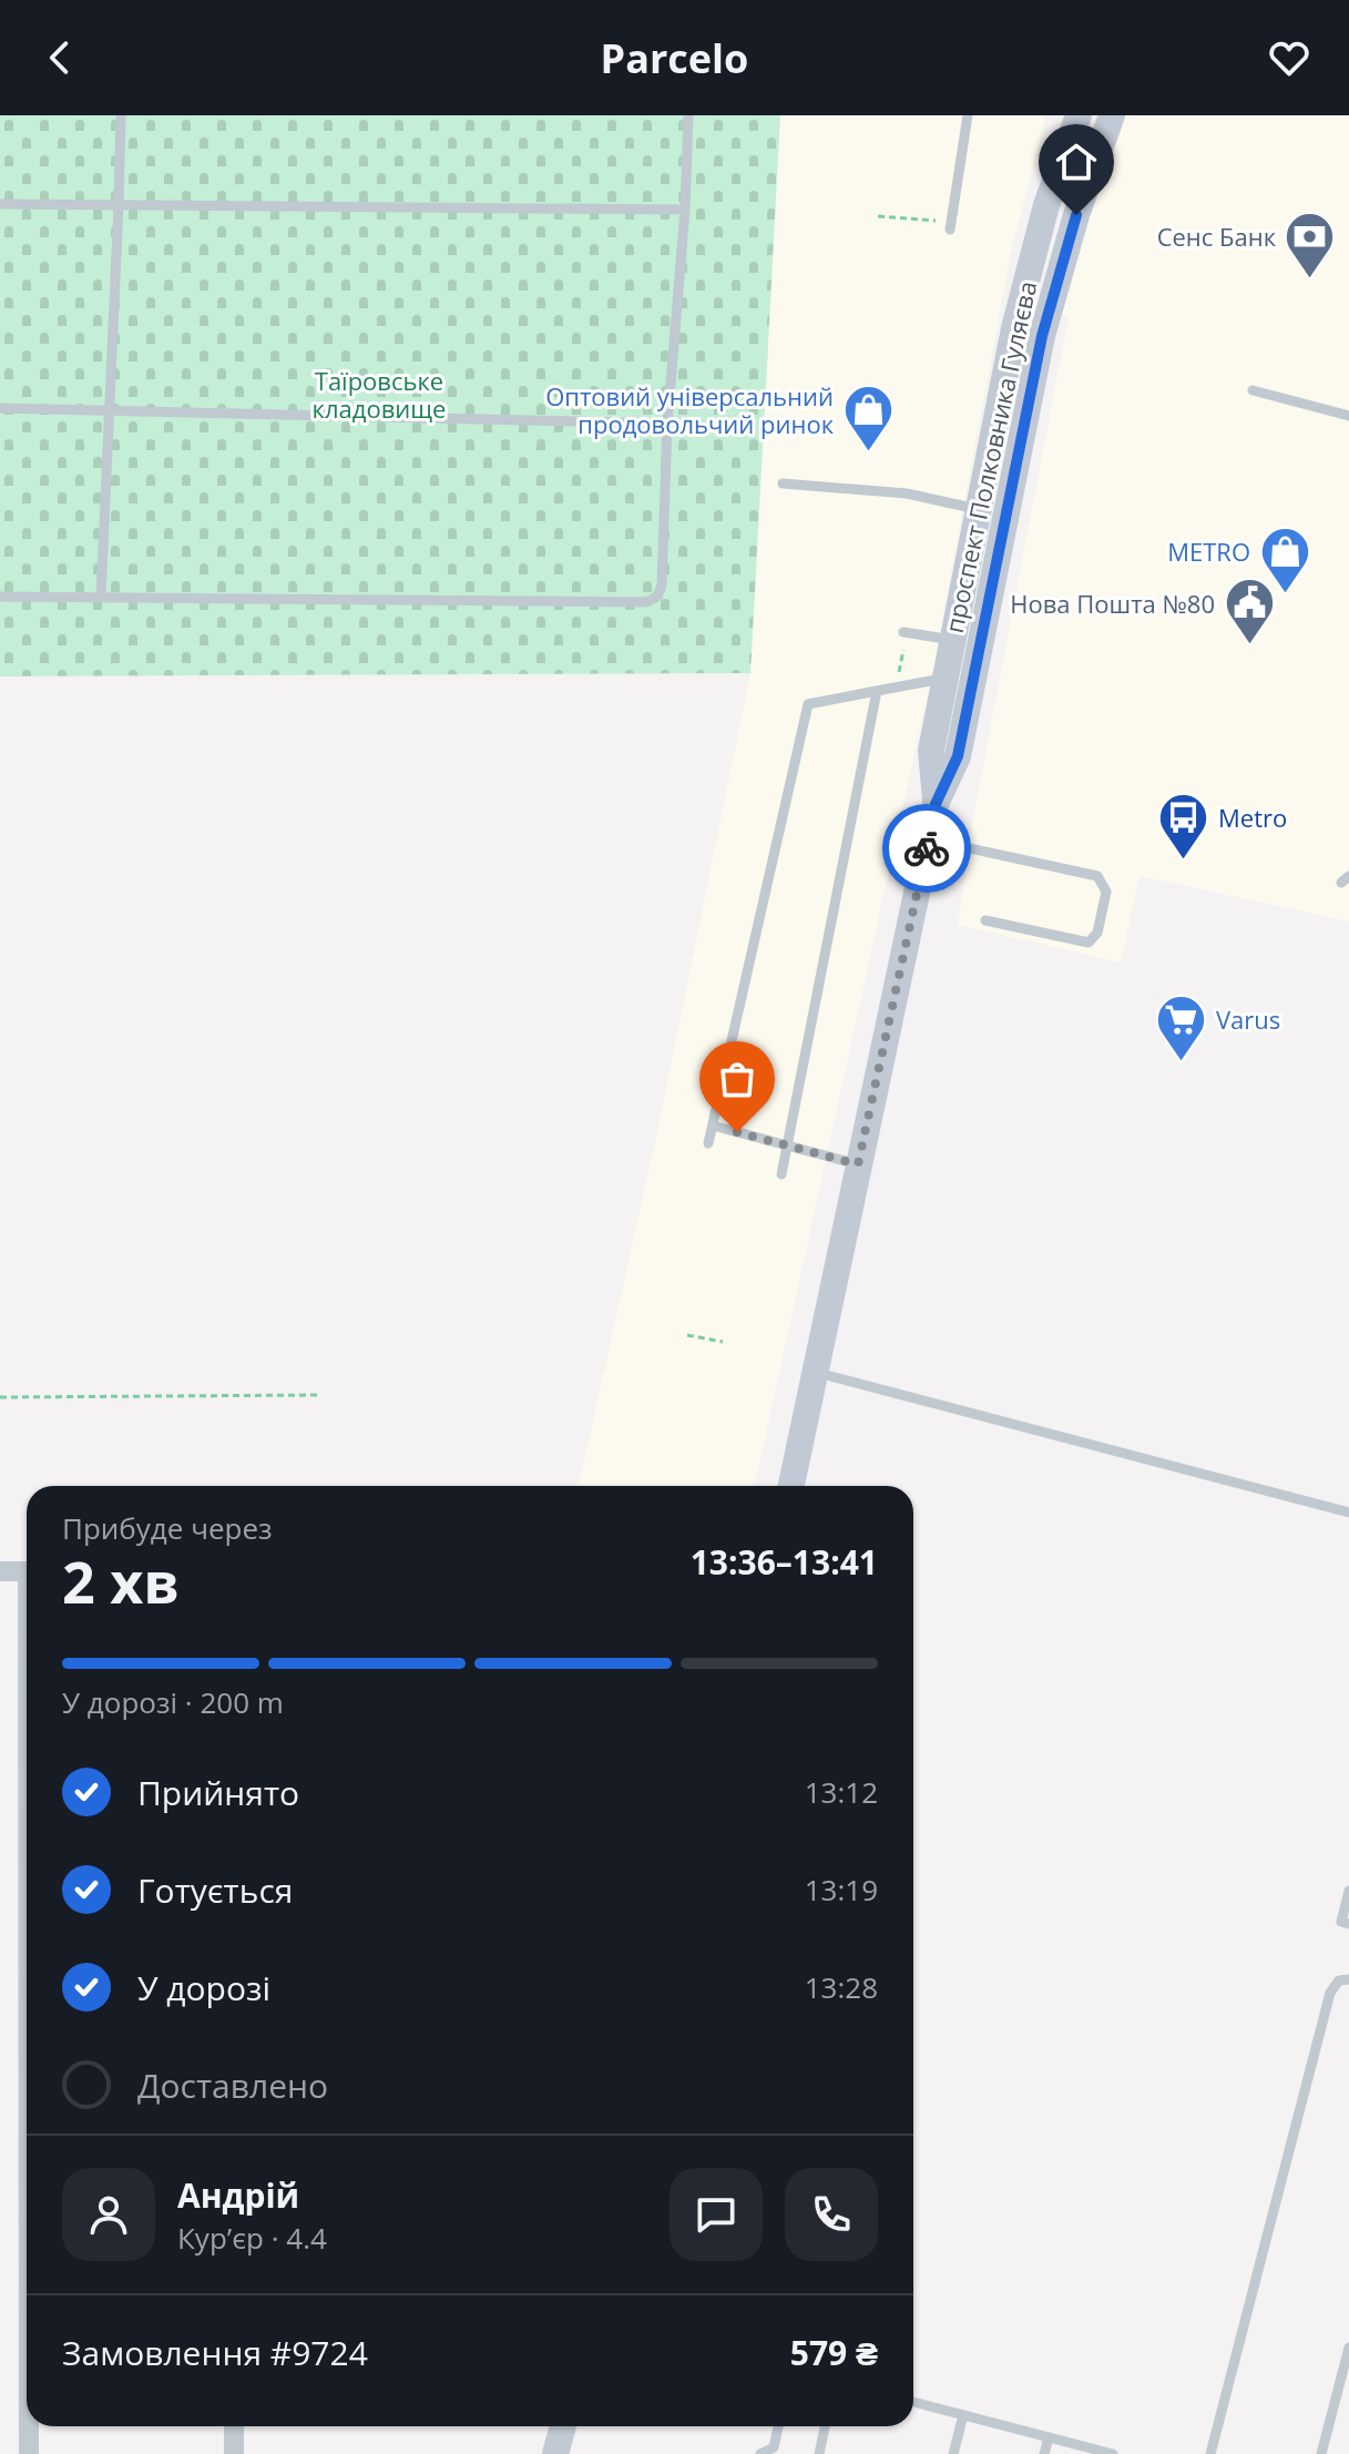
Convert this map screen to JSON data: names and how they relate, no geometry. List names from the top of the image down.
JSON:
{
  "streets": {
    "main road": ["проспект Полковника Гуляєва"]
  },
  "parks": ["Таїровське кладовище"],
  "places": {
    "bank": ["Сенс Банк"],
    "shop": ["Оптовий універсальний продовольчий ринок", "METRO"],
    "public building": ["Нова Пошта №80"],
    "bus stop": ["Metro"],
    "supermarket": ["Varus"]
  },
  "page": {
    "header": "Parcelo",
    "heading": ["2 хв", "Прибуде через", "13:36–13:41"],
    "panel": [
      "Андрій",
      "Кур’єр · 4.4",
      "Замовлення #9724",
      "579 ₴"
    ],
    "bar": "У дорозі · 200 m",
    "list": [
      ["Прийнято", "13:12"],
      ["Готується", "13:19"],
      ["У дорозі", "13:28"],
      "Доставлено"
    ]
  }
}
